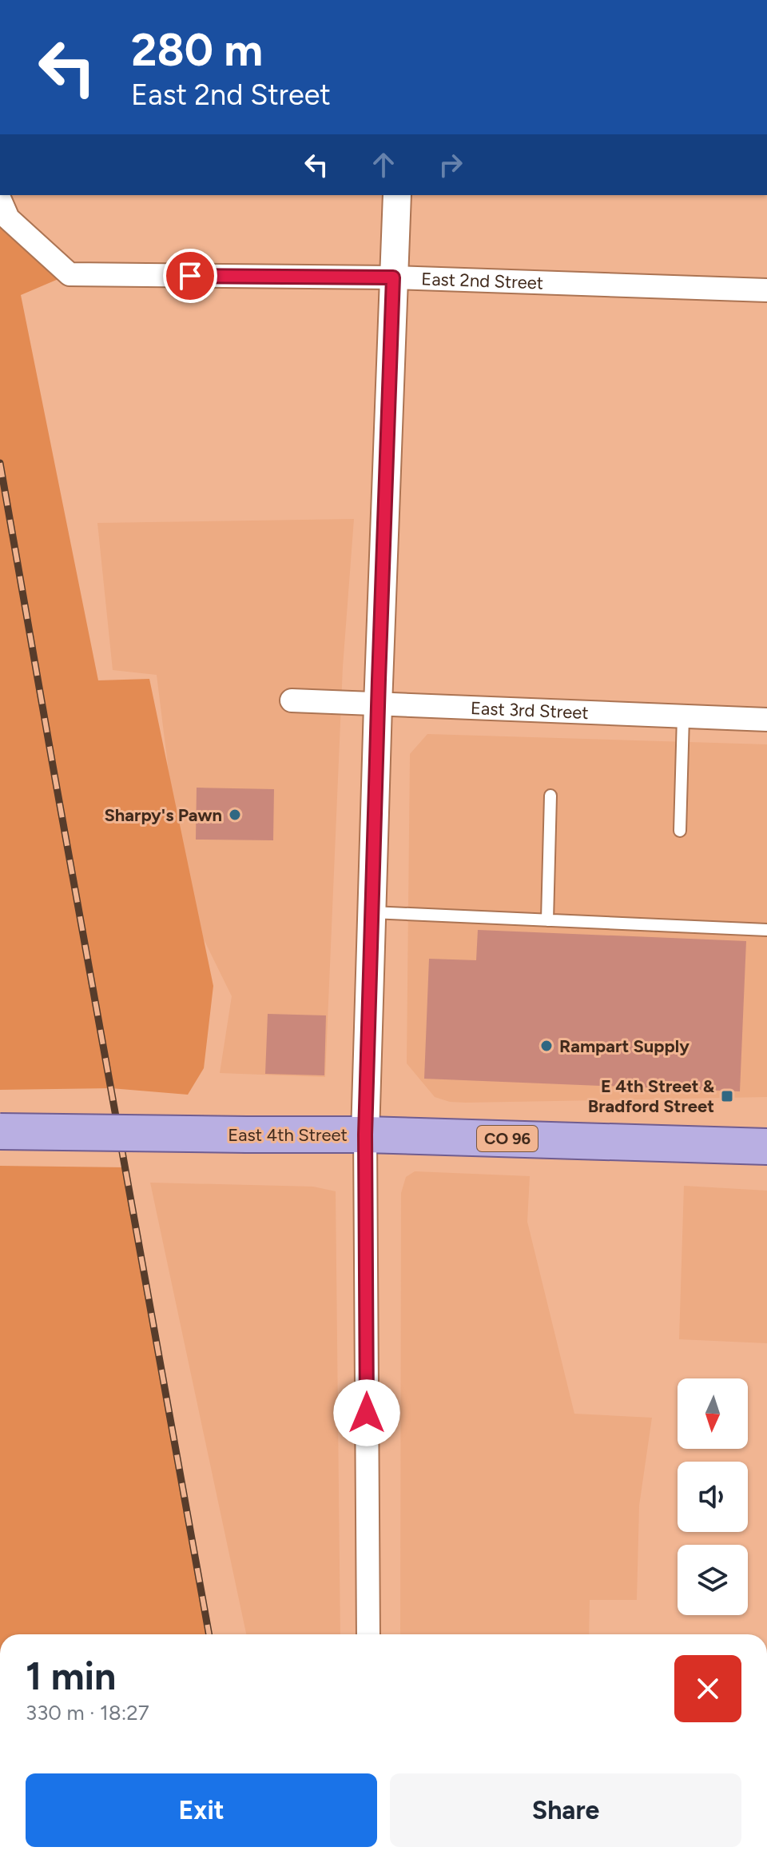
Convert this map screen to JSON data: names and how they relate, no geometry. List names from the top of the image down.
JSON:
{
  "streets": {
    "main road": ["East 4th Street", "CO 96"],
    "street": ["East 2nd Street", "East 3rd Street"]
  },
  "places": {
    "other": ["Sharpy's Pawn", "Rampart Supply"],
    "transit": ["E 4th Street & Bradford Street"]
  },
  "north": "bottom",
  "page": {
    "turn": ["280 m", "East 2nd Street"],
    "heading": ["1 min", "330 m · 18:27"],
    "buttons": ["Exit", "Share"]
  }
}
